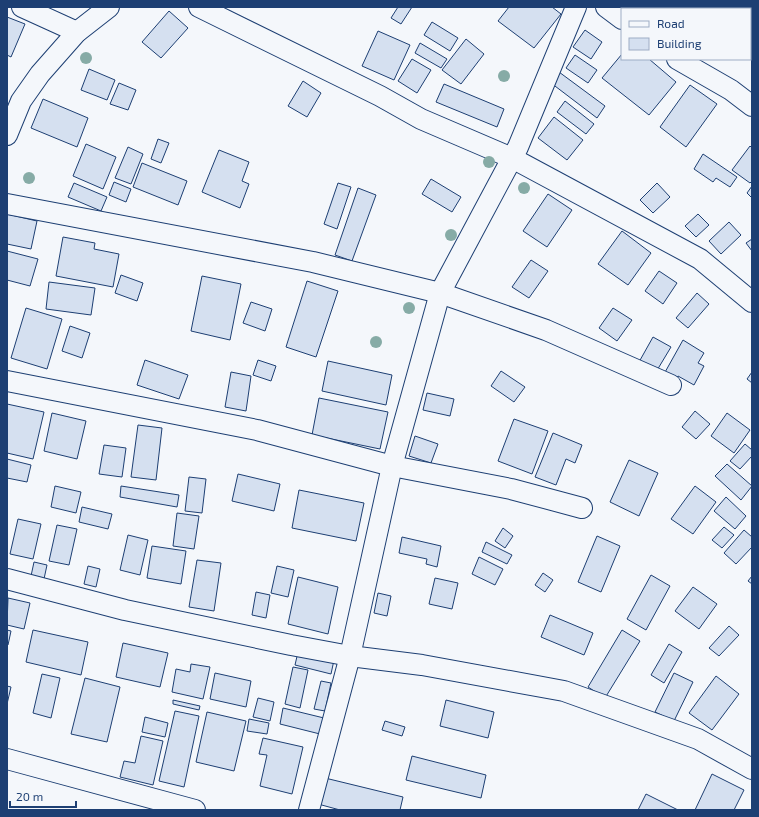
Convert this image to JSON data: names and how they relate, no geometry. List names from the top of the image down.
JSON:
{
  "legend": ["Road", "Building"],
  "scale_bar": "20 m"
}
